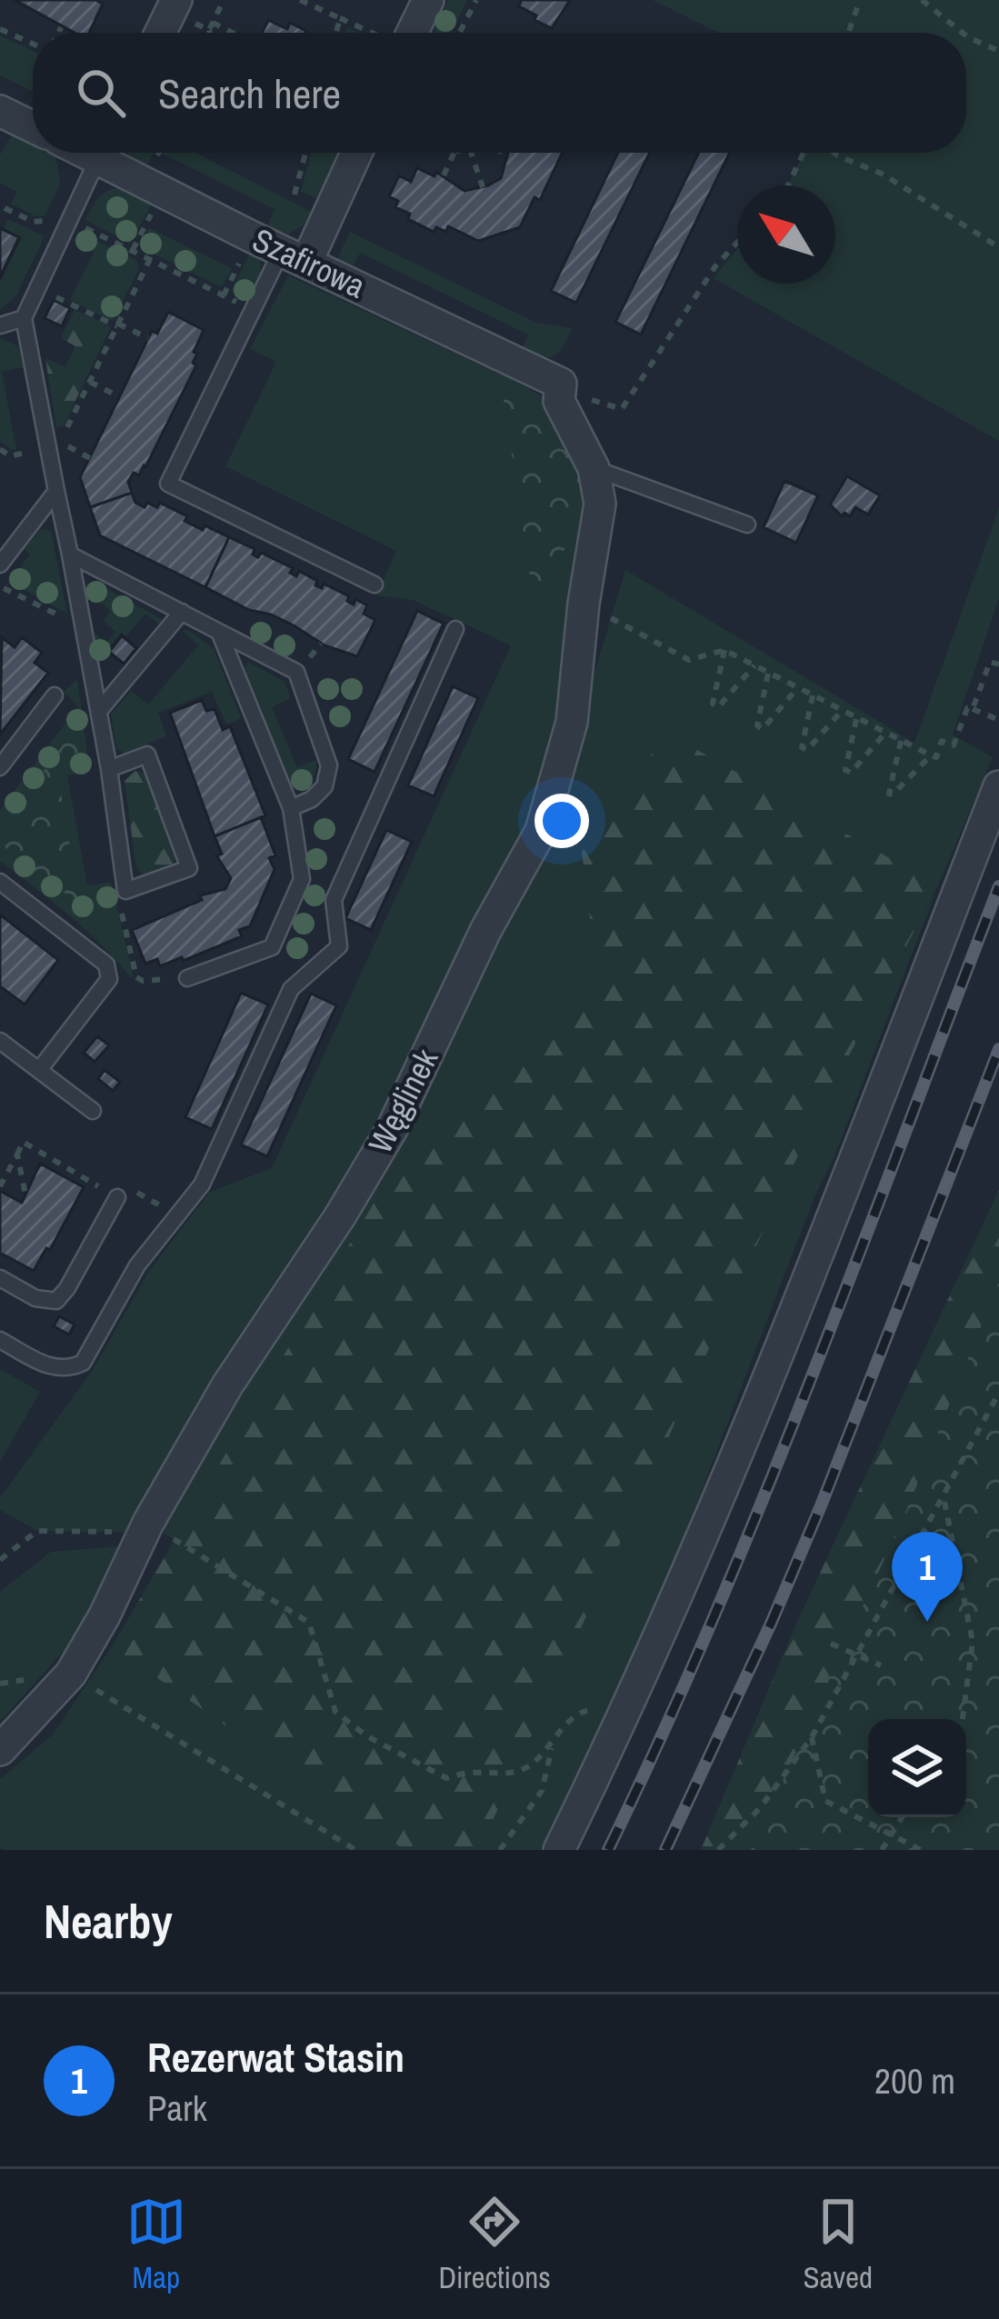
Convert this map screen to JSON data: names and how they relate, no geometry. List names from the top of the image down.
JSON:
{
  "streets": {
    "street": ["Szafirowa", "Węglinek"]
  },
  "crossings": [
    ["Szafirowa", "Węglinek"]
  ],
  "north": "top left",
  "page": {
    "search": "Search here",
    "pins": "1",
    "heading": "Nearby",
    "list": [
      {
        "mark": "1",
        "name": "Rezerwat Stasin",
        "note": "Park",
        "value": "200 m"
      }
    ],
    "nav": ["Map", "Directions", "Saved"]
  }
}
